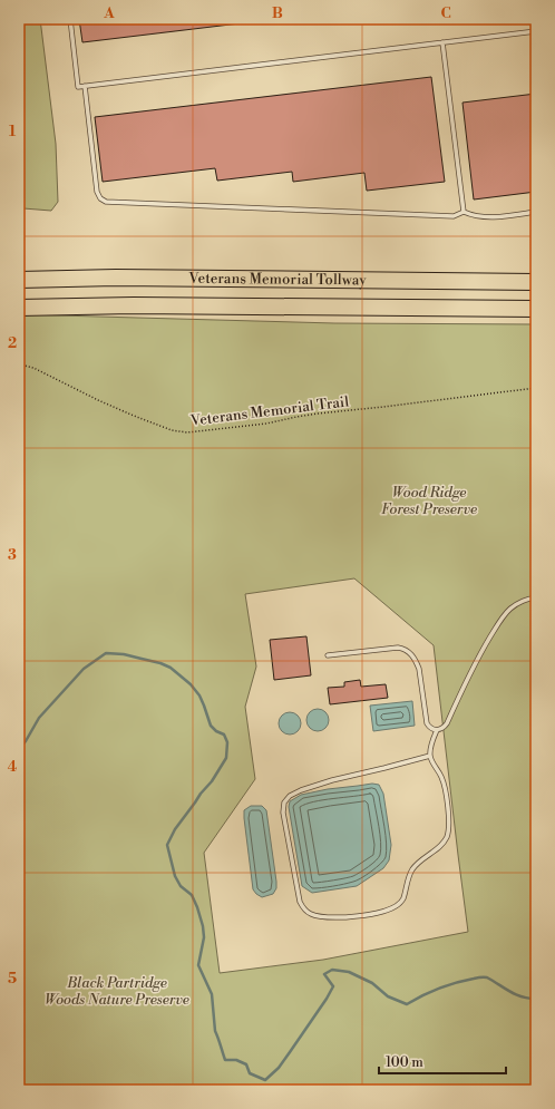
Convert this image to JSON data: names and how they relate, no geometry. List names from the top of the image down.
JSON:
{
  "streets": {
    "highway": ["Veterans Memorial Tollway"],
    "path": ["Veterans Memorial Trail"]
  },
  "parks": ["Wood Ridge Forest Preserve", "Black Partridge Woods Nature Preserve"],
  "scale_bar": "100 m",
  "grid": {
    "columns": ["A", "B", "C"],
    "rows": [
      "1",
      "2",
      "3",
      "4",
      "5"
    ]
  }
}
